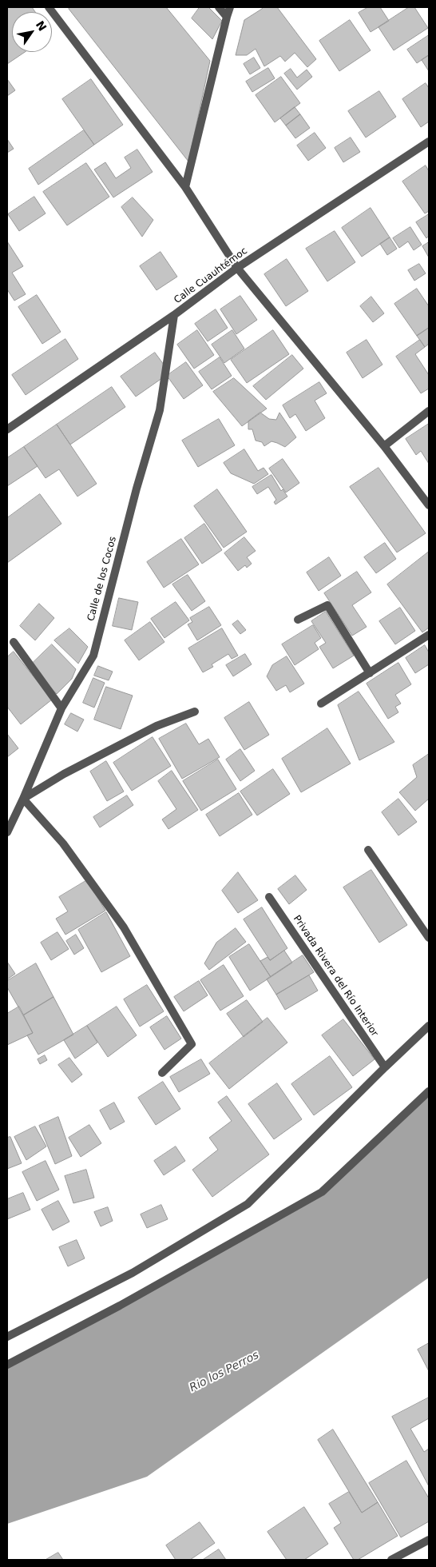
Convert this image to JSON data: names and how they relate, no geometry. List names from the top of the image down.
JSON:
{
  "streets": {
    "street": ["Calle Cuauhtémoc", "Calle de los Cocos", "Privada Rivera del Río Interior"]
  },
  "crossings": [
    ["Calle Cuauhtémoc", "Calle de los Cocos"]
  ],
  "water": ["Rio los Perros"],
  "north": "top right"
}
